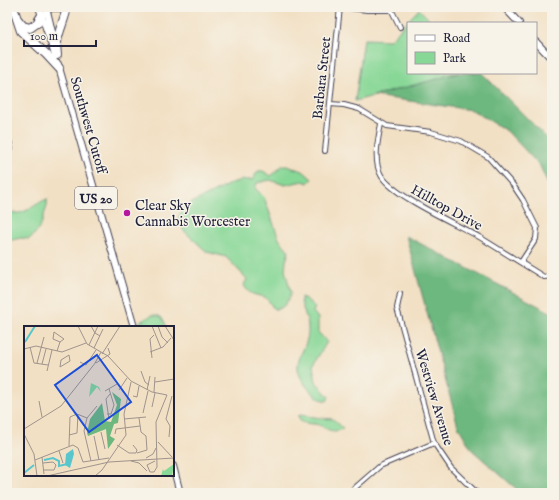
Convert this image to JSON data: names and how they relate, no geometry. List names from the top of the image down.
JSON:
{
  "streets": {
    "highway": ["Southwest Cutoff", "US 20"],
    "street": ["Barbara Street", "Hilltop Drive", "Westview Avenue"]
  },
  "places": ["Clear Sky Cannabis Worcester"],
  "legend": ["Road", "Park"],
  "scale_bar": "100 m"
}
